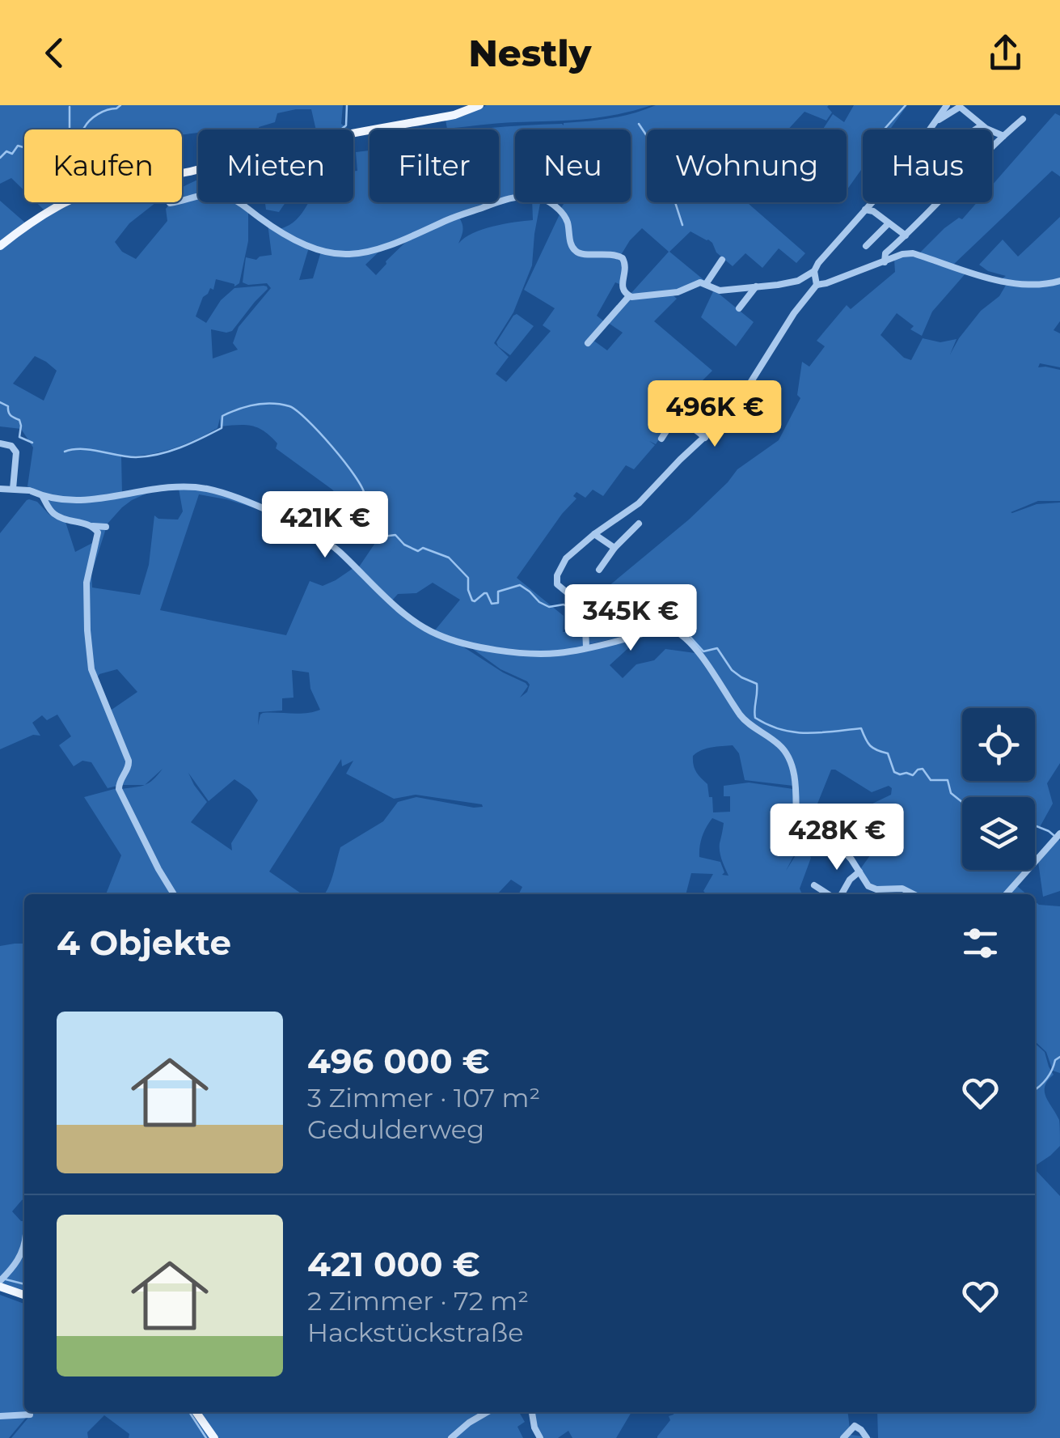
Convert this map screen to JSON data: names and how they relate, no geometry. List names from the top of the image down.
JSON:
{
  "page": {
    "header": "Nestly",
    "chip": [
      "Kaufen",
      "Mieten",
      "Filter",
      "Neu",
      "Wohnung",
      "Haus"
    ],
    "price": [
      "496K €",
      "421K €",
      "345K €",
      "428K €"
    ],
    "heading": "4 Objekte",
    "list": [
      {
        "name": "496 000 €",
        "note": "3 Zimmer · 107 m² · Gedulderweg"
      },
      {
        "name": "421 000 €",
        "note": "2 Zimmer · 72 m² · Hackstückstraße"
      }
    ]
  }
}
